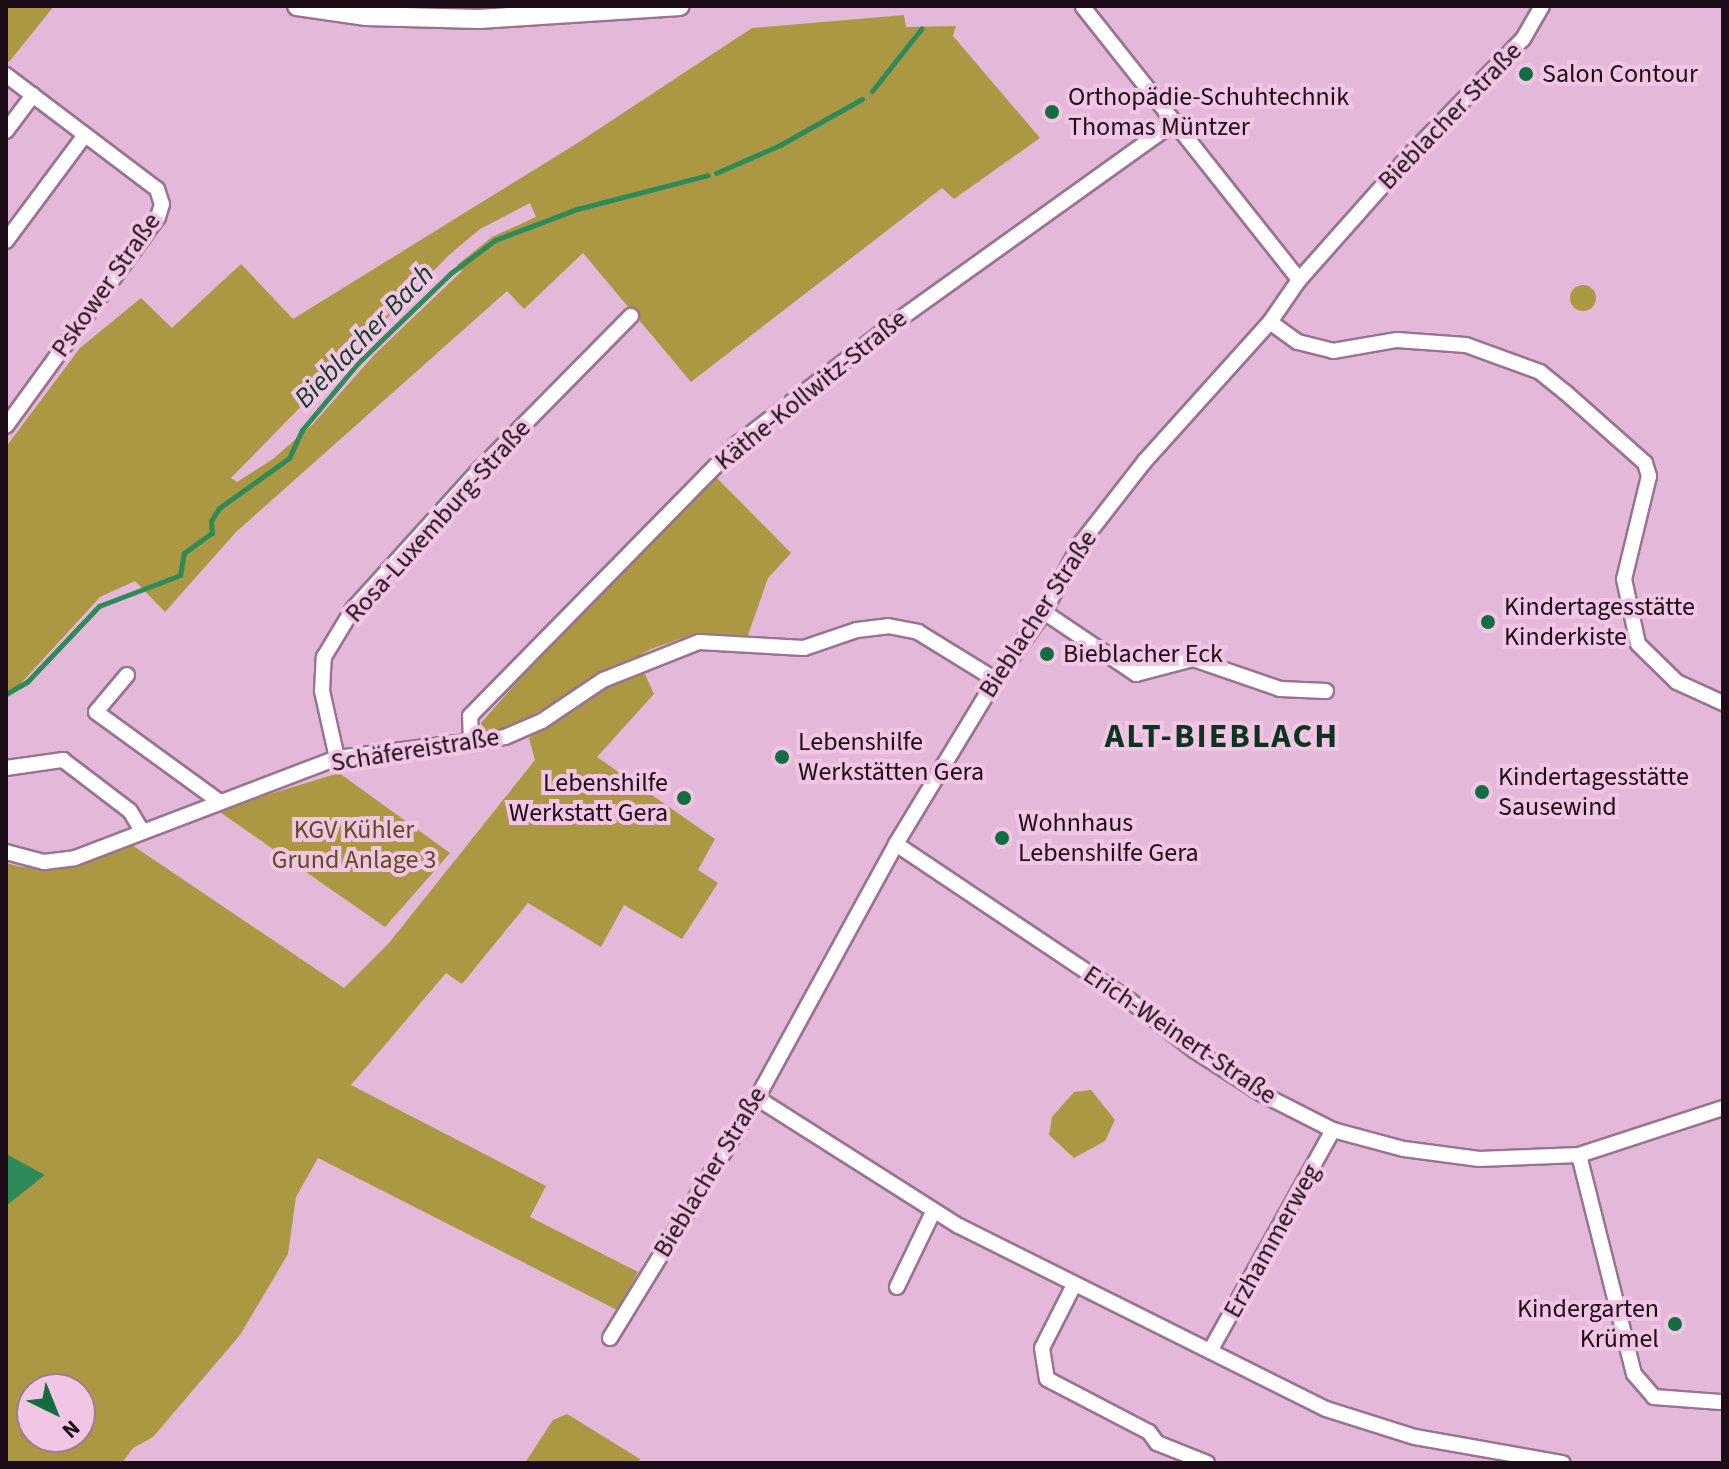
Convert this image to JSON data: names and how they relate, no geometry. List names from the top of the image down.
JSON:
{
  "streets": {
    "street": [
      "Bieblacher Straße",
      "Pskower Straße",
      "Käthe-Kollwitz-Straße",
      "Rosa-Luxemburg-Straße",
      "Schäfereistraße",
      "Erich-Weinert-Straße",
      "Erzhammerweg"
    ]
  },
  "crossings": [
    ["Bieblacher Straße", "Schäfereistraße"],
    ["Bieblacher Straße", "Erich-Weinert-Straße"],
    ["Käthe-Kollwitz-Straße", "Schäfereistraße"],
    ["Rosa-Luxemburg-Straße", "Schäfereistraße"],
    ["Erich-Weinert-Straße", "Erzhammerweg"]
  ],
  "districts": ["ALT-BIEBLACH"],
  "water": ["Bieblacher Bach"],
  "parks": ["KGV Kühler Grund Anlage 3"],
  "places": [
    "Salon Contour",
    "Orthopädie-Schuhtechnik Thomas Müntzer",
    "Kindertagesstätte Kinderkiste",
    "Bieblacher Eck",
    "Lebenshilfe Werkstätten Gera",
    "Kindertagesstätte Sausewind",
    "Lebenshilfe Werkstatt Gera",
    "Wohnhaus Lebenshilfe Gera",
    "Kindergarten Krümel"
  ],
  "north": "bottom right"
}
